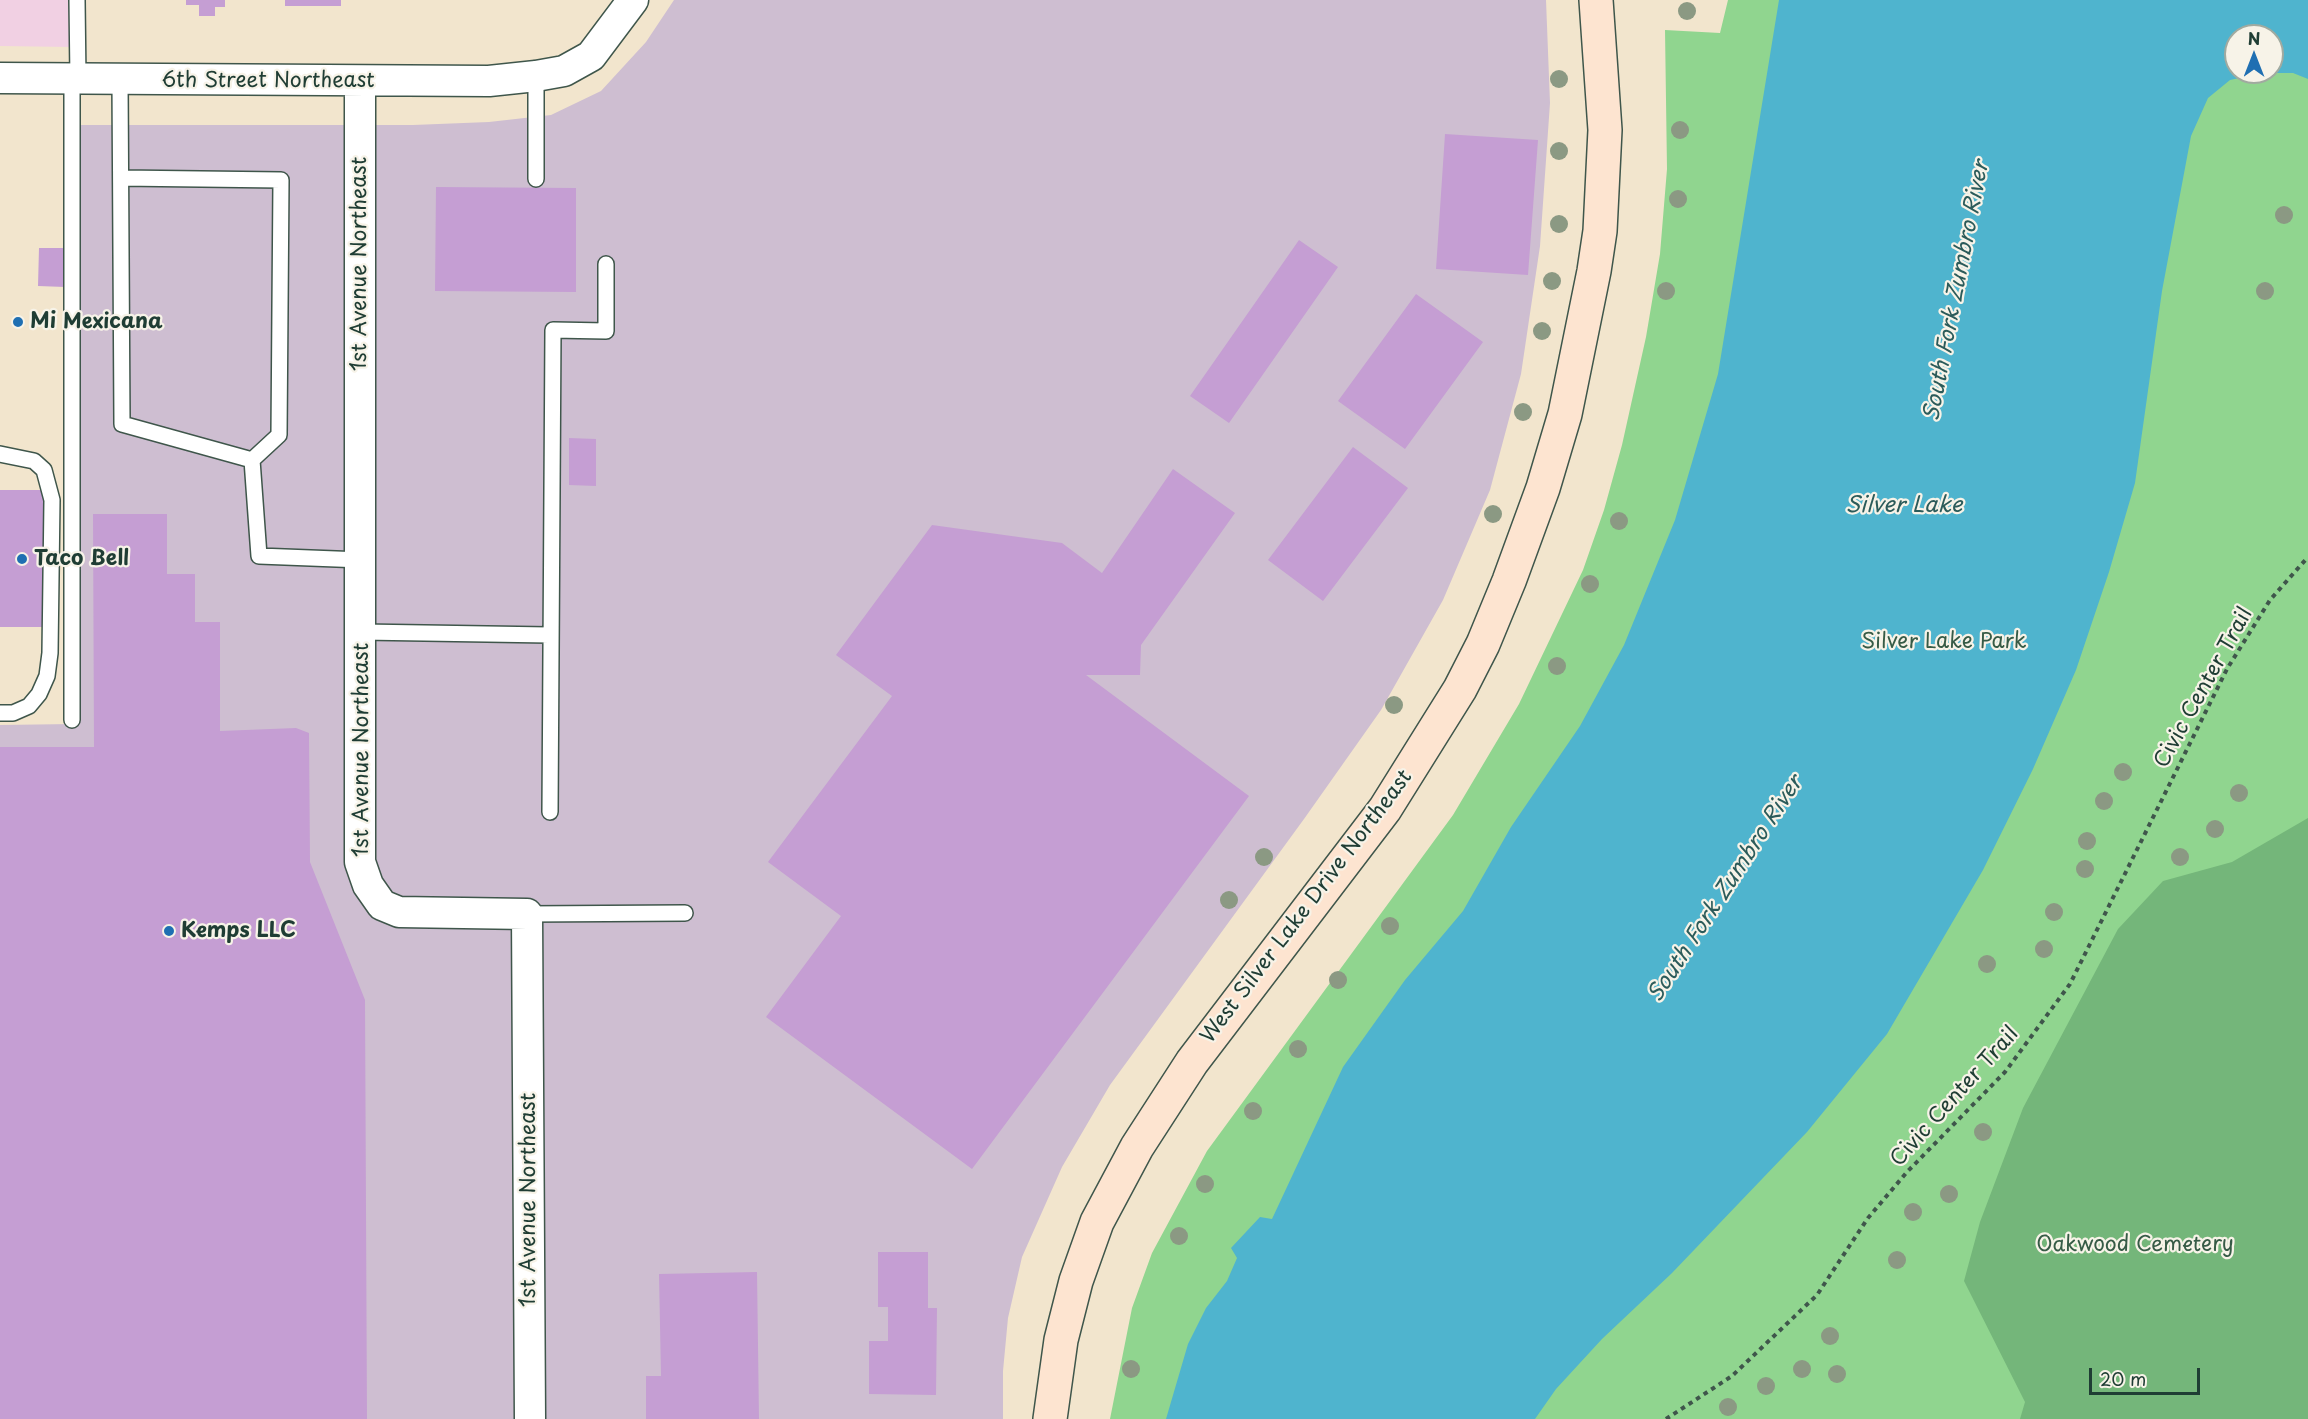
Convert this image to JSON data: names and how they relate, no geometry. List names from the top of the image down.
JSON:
{
  "streets": {
    "street": ["6th Street Northeast", "1st Avenue Northeast", "West Silver Lake Drive Northeast"],
    "path": ["Civic Center Trail"]
  },
  "crossings": [
    ["6th Street Northeast", "1st Avenue Northeast"]
  ],
  "water": ["South Fork Zumbro River", "Silver Lake"],
  "parks": ["Silver Lake Park", "Oakwood Cemetery"],
  "places": ["Mi Mexicana", "Taco Bell", "Kemps LLC"],
  "scale_bar": "20 m",
  "north": "top"
}
